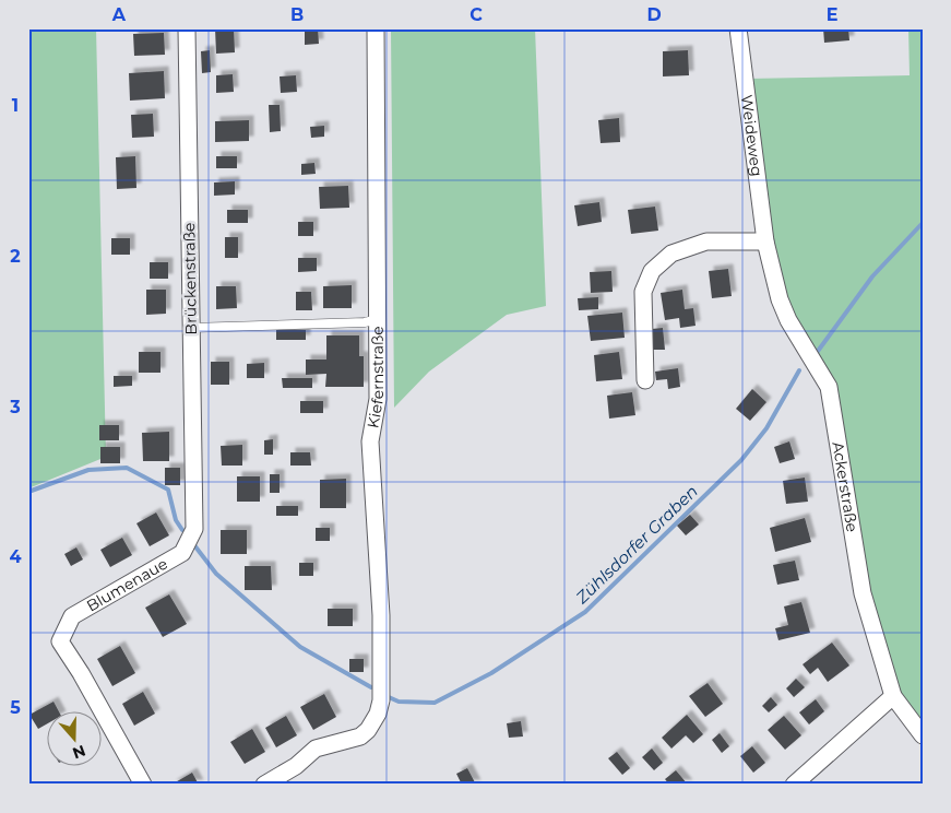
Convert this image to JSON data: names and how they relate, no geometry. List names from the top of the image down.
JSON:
{
  "streets": {
    "street": [
      "Weideweg",
      "Brückenstraße",
      "Kiefernstraße",
      "Ackerstraße",
      "Blumenaue"
    ]
  },
  "crossings": [
    ["Weideweg", "Ackerstraße"],
    ["Brückenstraße", "Blumenaue"]
  ],
  "water": ["Zühlsdorfer Graben"],
  "north": "bottom",
  "grid": {
    "columns": [
      "A",
      "B",
      "C",
      "D",
      "E"
    ],
    "rows": [
      "1",
      "2",
      "3",
      "4",
      "5"
    ]
  }
}
